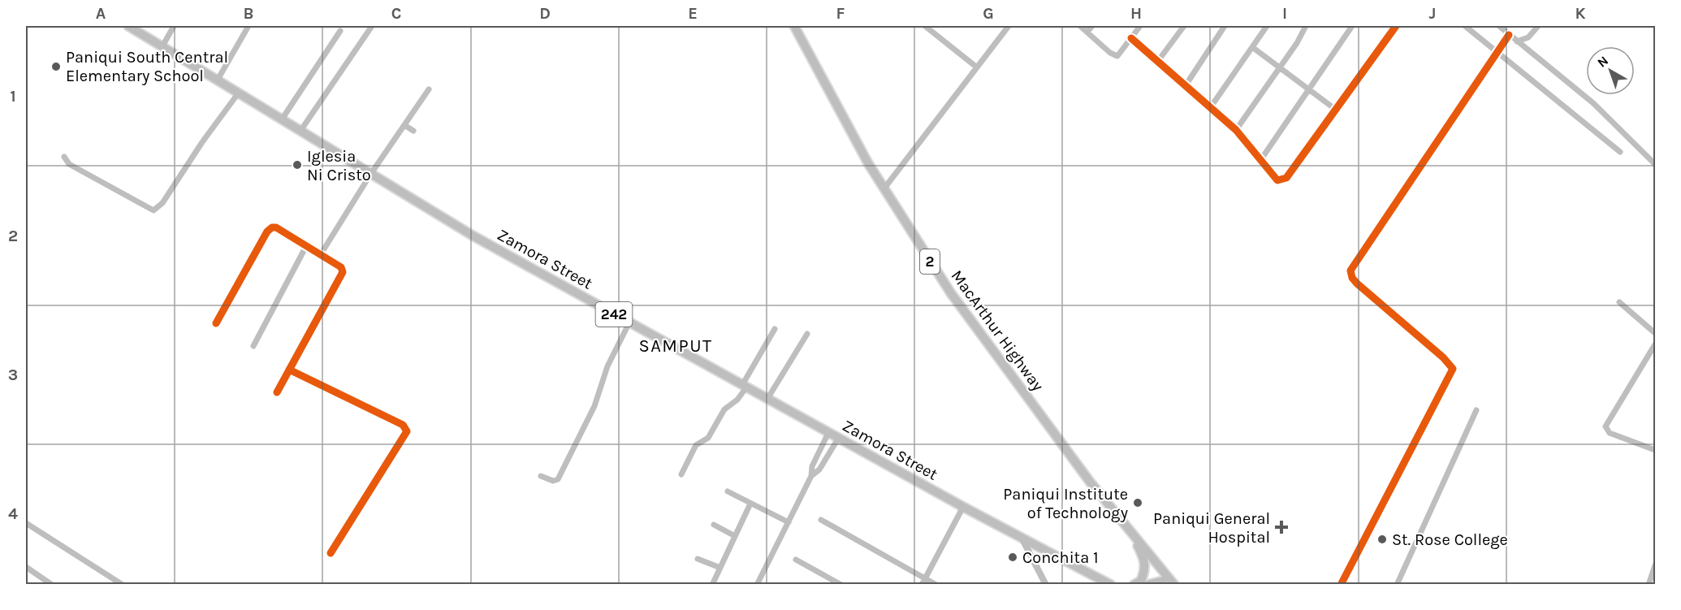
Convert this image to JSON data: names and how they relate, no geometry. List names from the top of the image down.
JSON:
{
  "streets": {
    "main road": [
      "Zamora Street",
      "2",
      "242",
      "MacArthur Highway"
    ]
  },
  "districts": ["SAMPUT"],
  "places": {
    "other": [
      "Paniqui South Central Elementary School",
      "Iglesia Ni Cristo",
      "Paniqui Institute of Technology",
      "St. Rose College",
      "Conchita 1"
    ],
    "health": ["Paniqui General Hospital"]
  },
  "north": "top left",
  "grid": {
    "columns": [
      "A",
      "B",
      "C",
      "D",
      "E",
      "F",
      "G",
      "H",
      "I",
      "J",
      "K"
    ],
    "rows": [
      "1",
      "2",
      "3",
      "4"
    ]
  }
}
